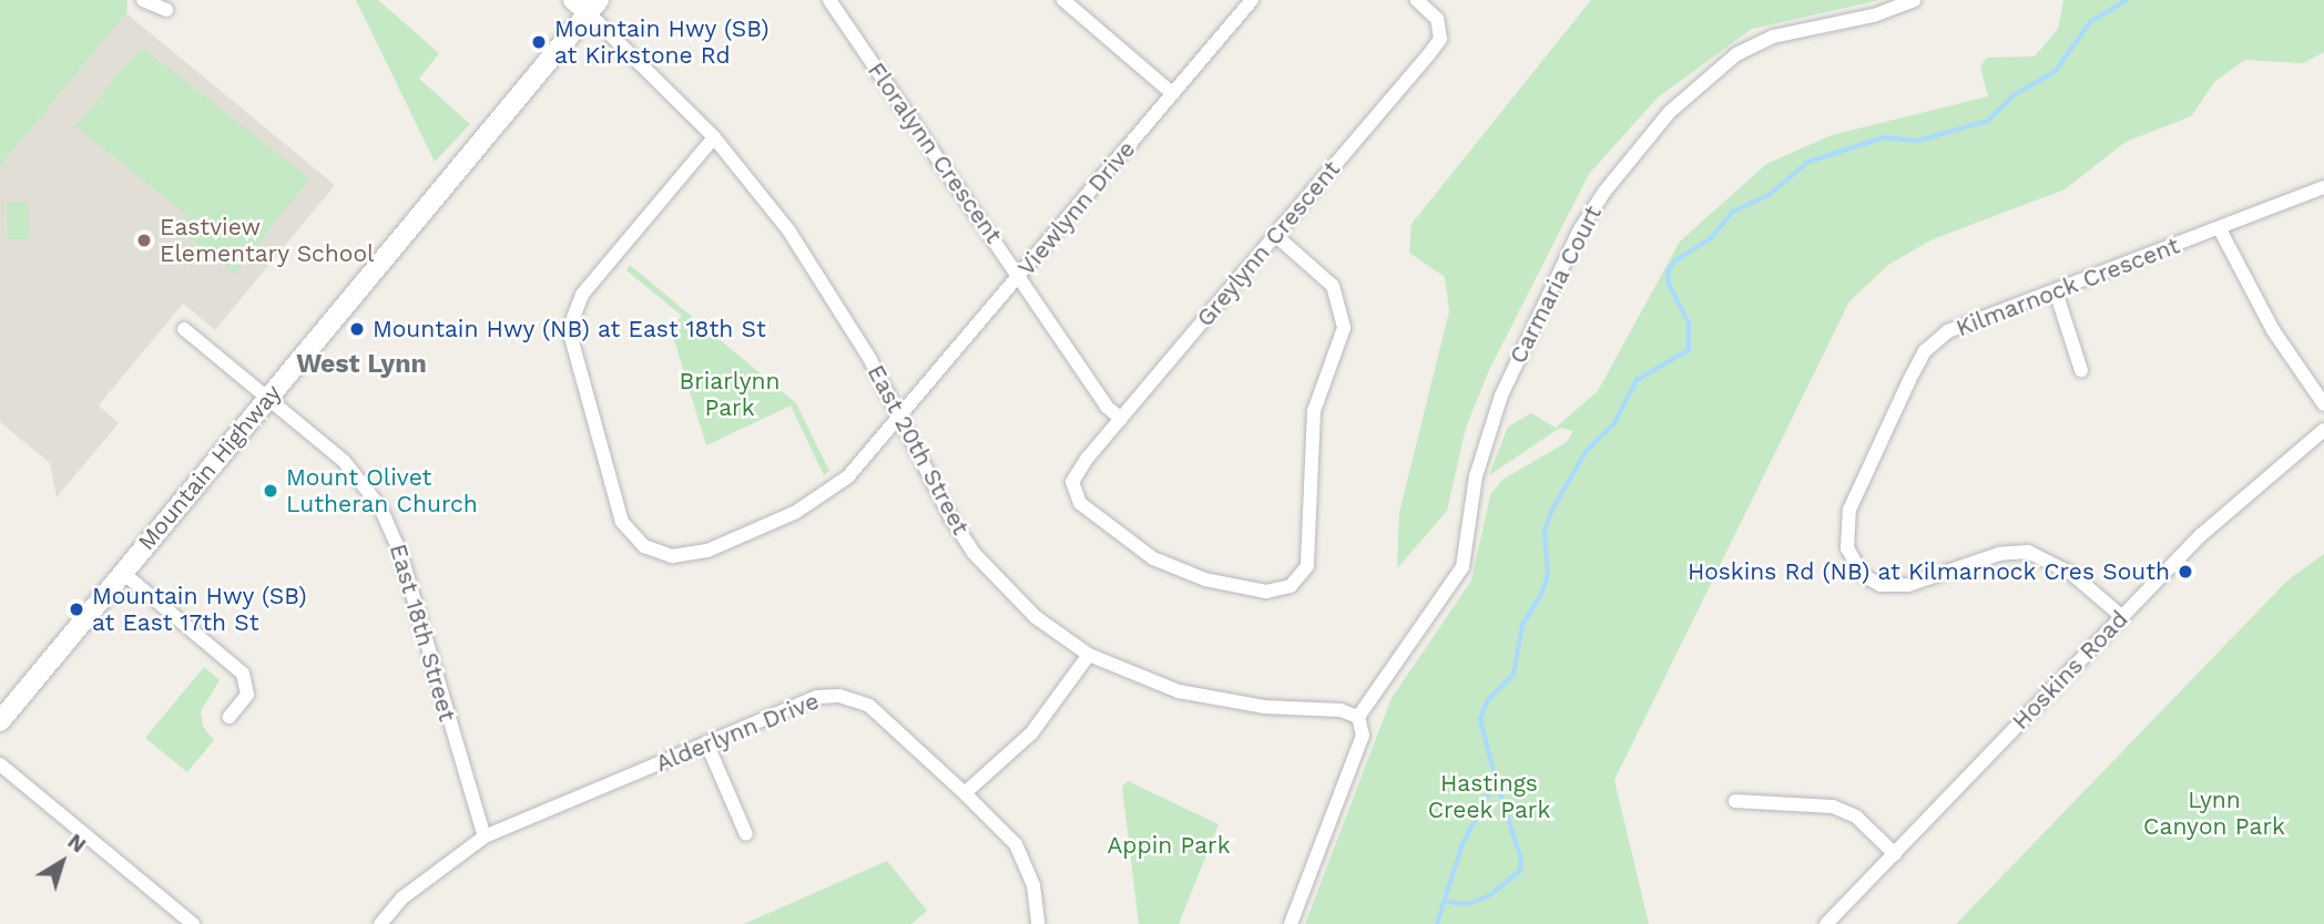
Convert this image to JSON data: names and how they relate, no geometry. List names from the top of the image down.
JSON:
{
  "streets": {
    "main road": ["Mountain Highway"],
    "street": [
      "Floralynn Crescent",
      "Viewlynn Drive",
      "Greylynn Crescent",
      "Carmaria Court",
      "Kilmarnock Crescent",
      "East 20th Street",
      "East 18th Street",
      "Hoskins Road",
      "Alderlynn Drive"
    ]
  },
  "crossings": [
    ["Floralynn Crescent", "Viewlynn Drive"],
    ["Floralynn Crescent", "Greylynn Crescent"],
    ["Viewlynn Drive", "East 20th Street"],
    ["Carmaria Court", "East 20th Street"],
    ["Kilmarnock Crescent", "Hoskins Road"],
    ["East 20th Street", "Mountain Highway"],
    ["Mountain Highway", "East 18th Street"],
    ["East 18th Street", "Alderlynn Drive"]
  ],
  "districts": ["West Lynn"],
  "parks": [
    "Briarlynn Park",
    "Hastings Creek Park",
    "Lynn Canyon Park",
    "Appin Park"
  ],
  "places": [
    "Mountain Hwy (SB) at Kirkstone Rd",
    "Eastview Elementary School",
    "Mountain Hwy (NB) at East 18th St",
    "Mount Olivet Lutheran Church",
    "Hoskins Rd (NB) at Kilmarnock Cres South",
    "Mountain Hwy (SB) at East 17th St"
  ],
  "north": "top right"
}
